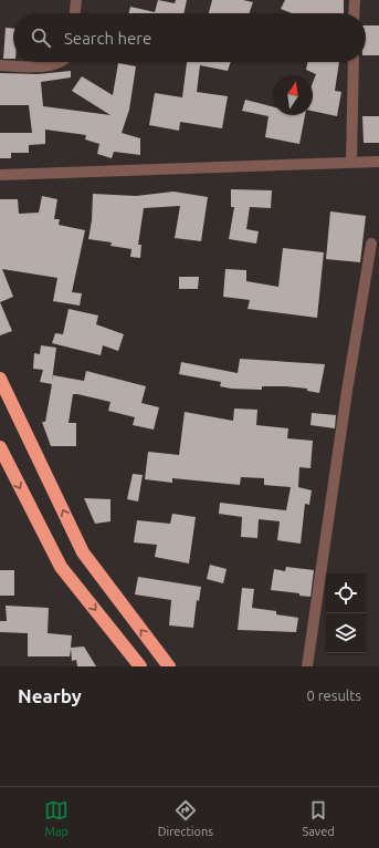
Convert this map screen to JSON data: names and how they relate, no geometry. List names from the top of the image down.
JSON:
{
  "north": "top",
  "page": {
    "search": "Search here",
    "heading": ["Nearby", "0 results"],
    "nav": ["Map", "Directions", "Saved"]
  }
}
